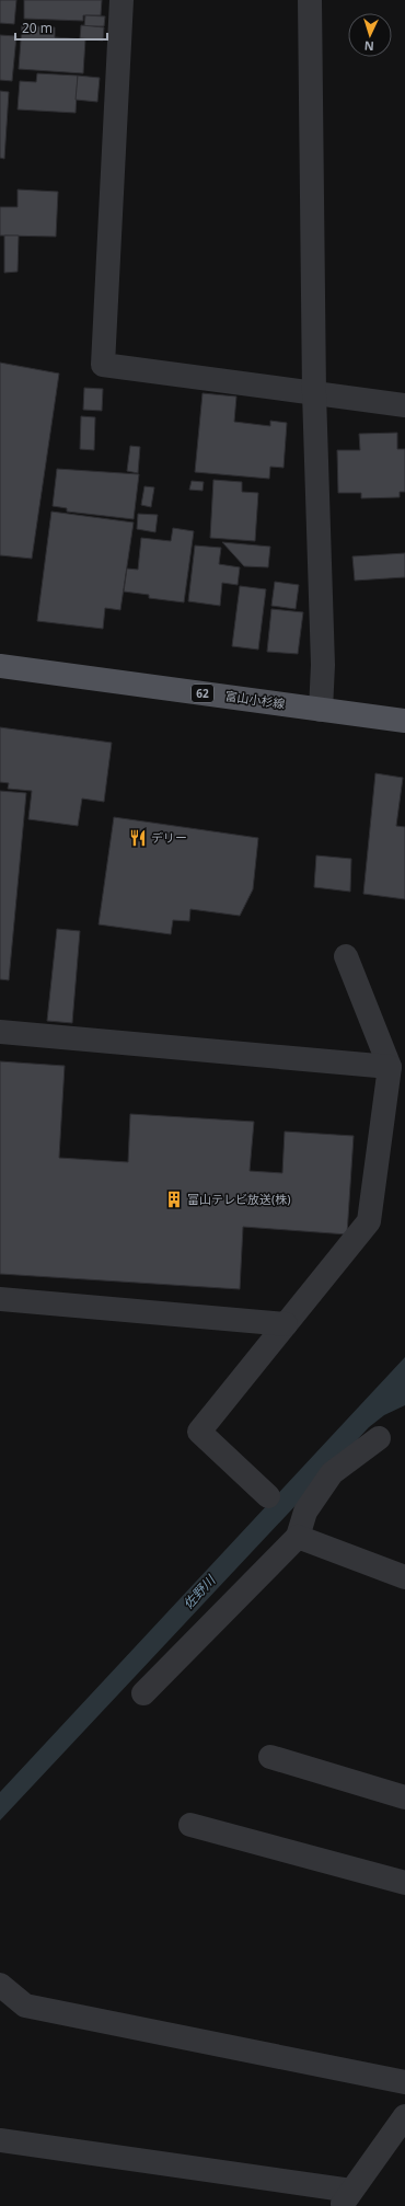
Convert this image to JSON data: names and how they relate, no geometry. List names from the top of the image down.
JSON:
{
  "streets": {
    "main road": ["62", "富山小杉線"]
  },
  "water": ["佐野川"],
  "places": {
    "restaurant": ["デリー"],
    "building": ["富山テレビ放送(株)"]
  },
  "scale_bar": "20 m",
  "north": "bottom"
}
